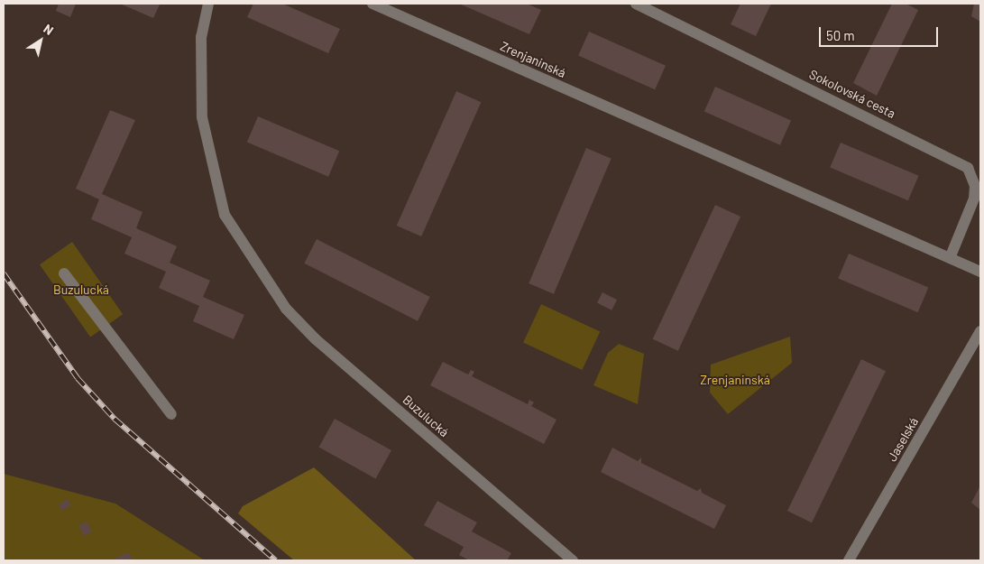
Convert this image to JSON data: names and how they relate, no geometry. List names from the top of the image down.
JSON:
{
  "streets": {
    "street": [
      "Zrenjaninská",
      "Sokolovská cesta",
      "Buzulucká",
      "Jaselská"
    ]
  },
  "crossings": [
    ["Zrenjaninská", "Sokolovská cesta"]
  ],
  "parks": ["Buzulucká", "Zrenjaninská"],
  "scale_bar": "50 m",
  "north": "top right"
}
